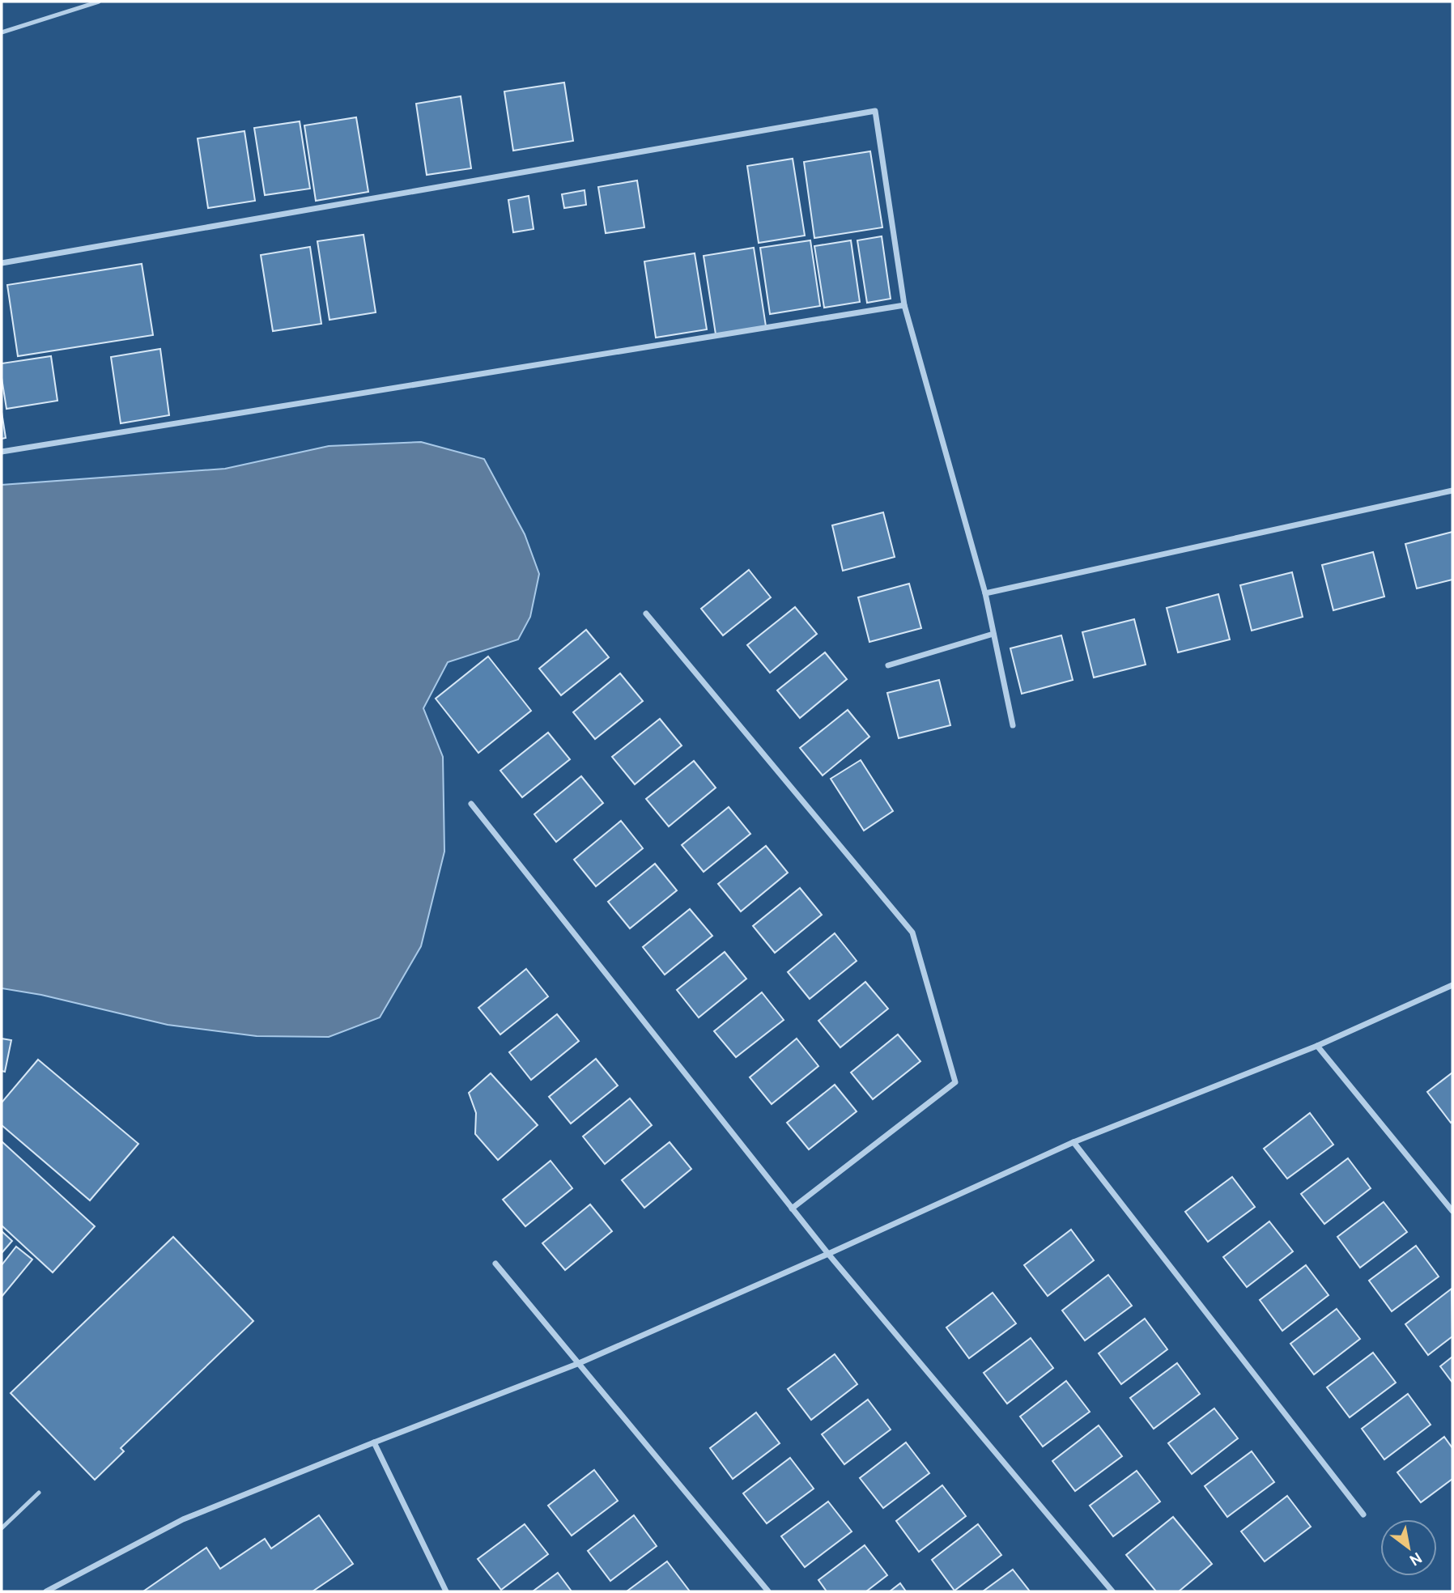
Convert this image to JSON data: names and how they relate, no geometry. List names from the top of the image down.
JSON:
{
  "north": "bottom right"
}
